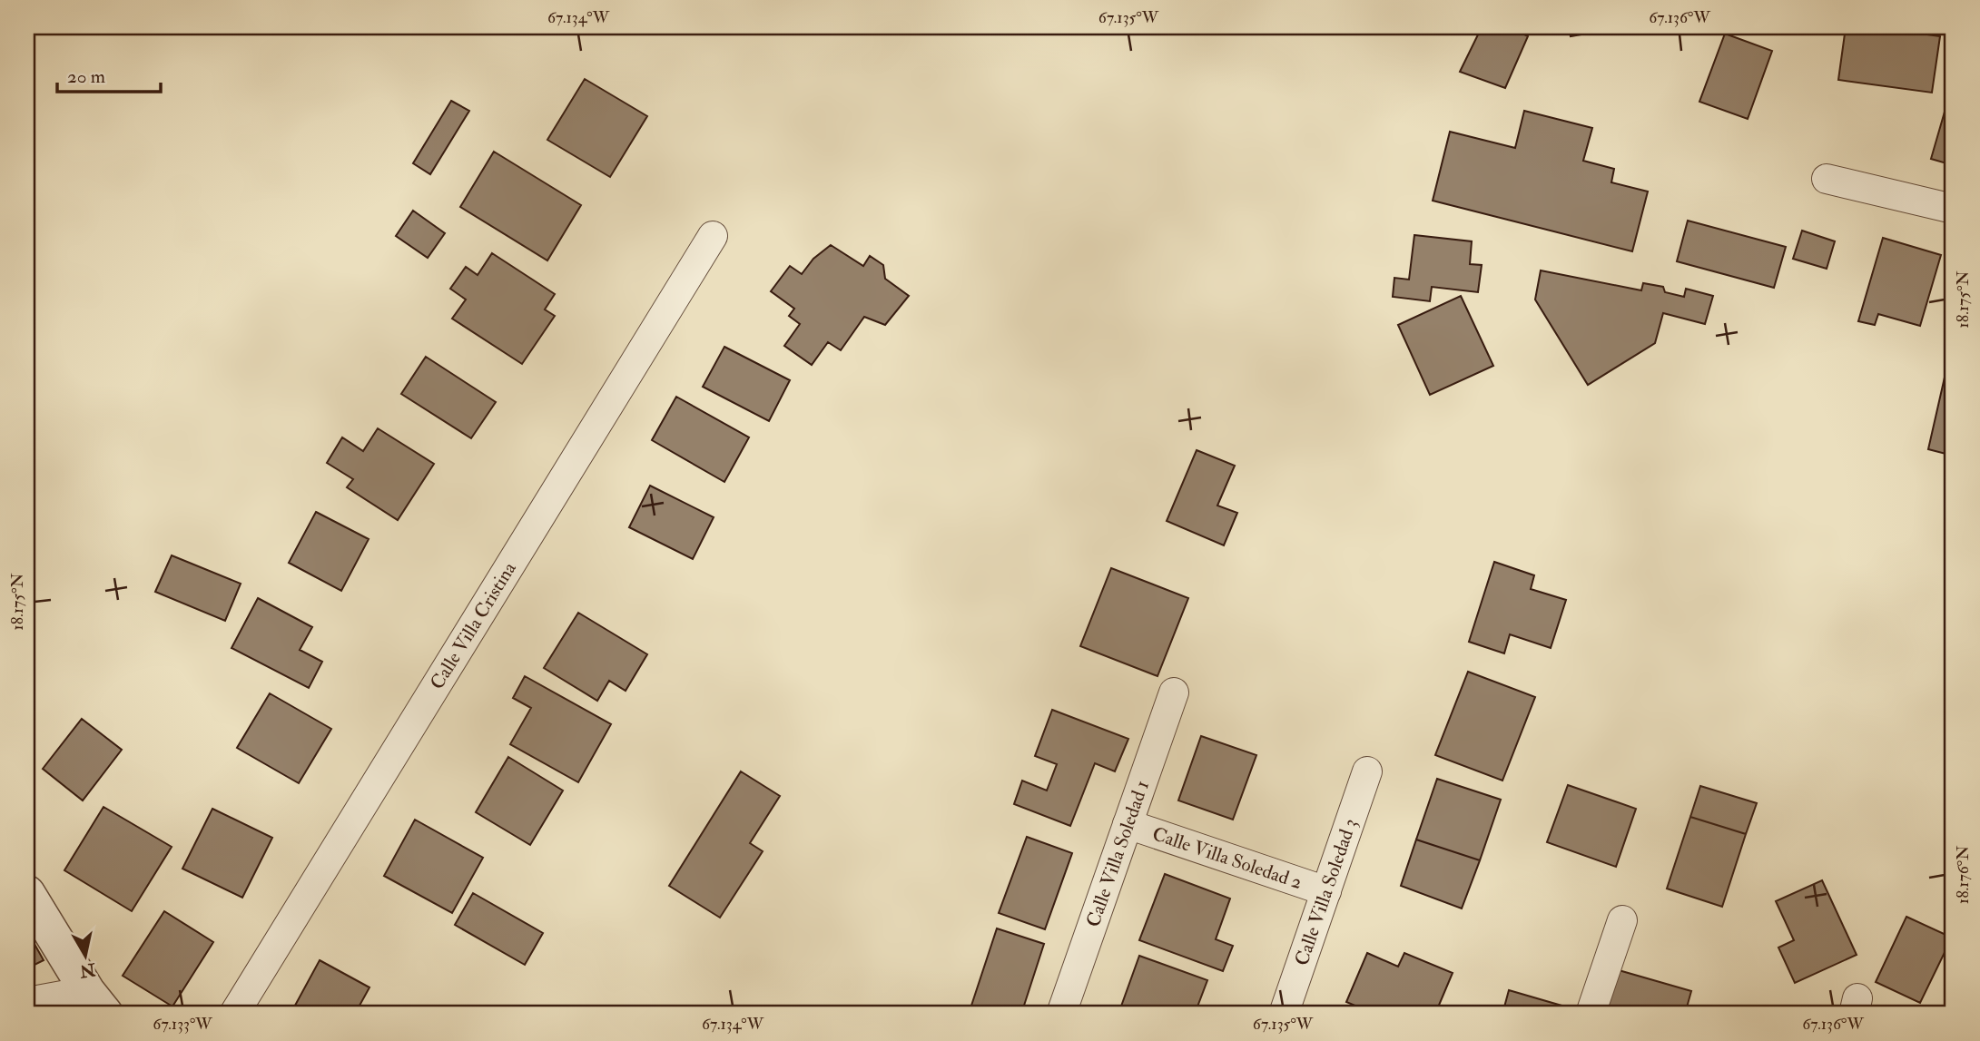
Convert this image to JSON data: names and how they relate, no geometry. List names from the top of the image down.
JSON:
{
  "streets": {
    "street": [
      "Calle Villa Cristina",
      "Calle Villa Soledad 1",
      "Calle Villa Soledad 2",
      "Calle Villa Soledad 3"
    ]
  },
  "crossings": [
    ["Calle Villa Soledad 1", "Calle Villa Soledad 2"],
    ["Calle Villa Soledad 2", "Calle Villa Soledad 3"]
  ],
  "scale_bar": "20 m",
  "north": "bottom",
  "coordinates": [
    "67.134°W",
    "67.135°W",
    "67.136°W",
    "18.175°N",
    "18.176°N",
    "67.133°W"
  ]
}
